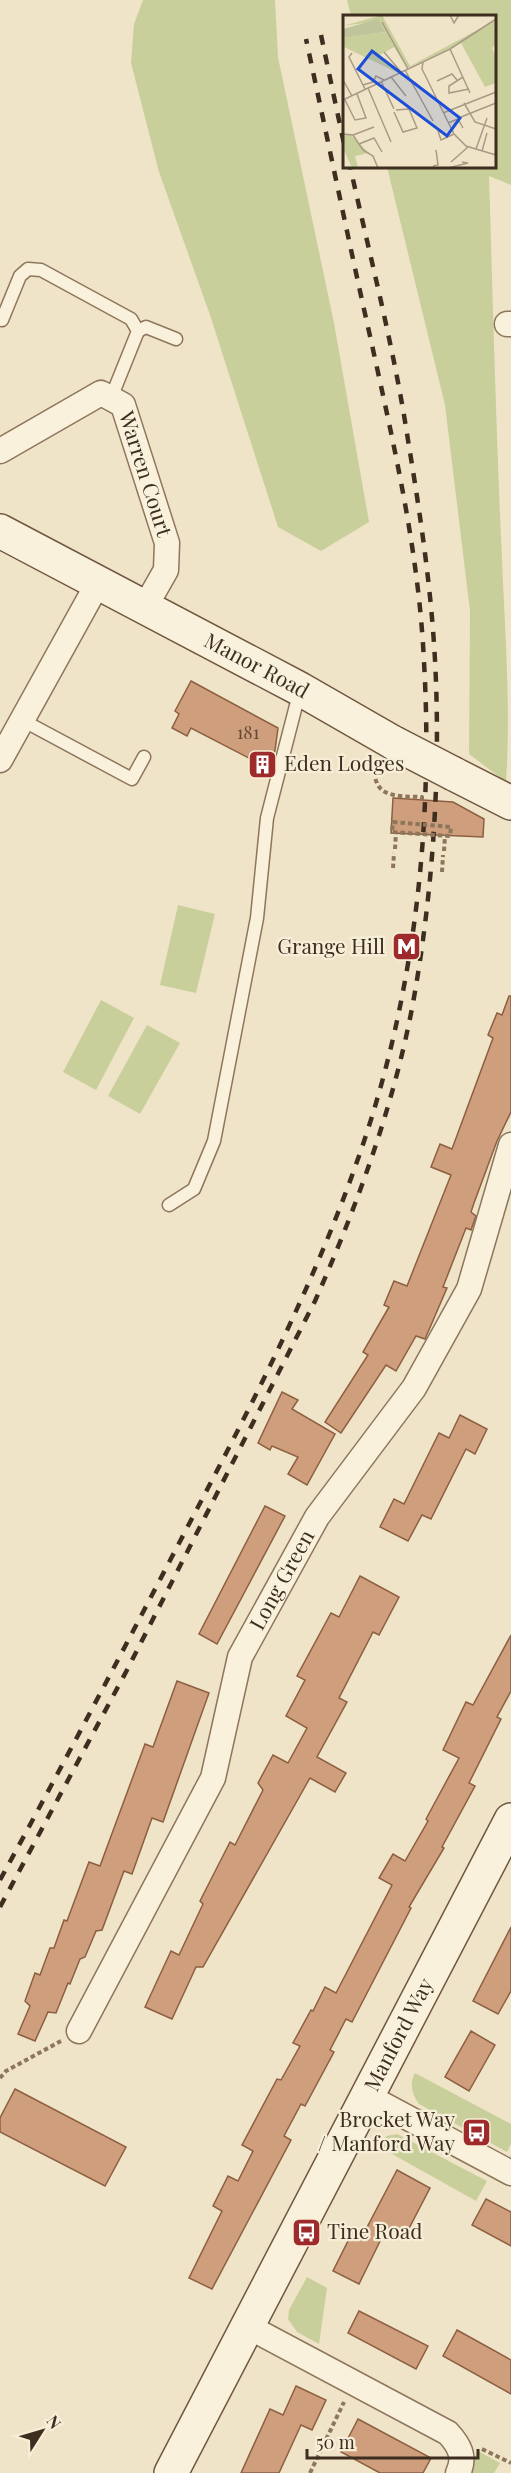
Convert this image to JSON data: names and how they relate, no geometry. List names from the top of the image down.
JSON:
{
  "streets": {
    "street": [
      "Warren Court",
      "Manor Road",
      "Long Green",
      "Manford Way"
    ]
  },
  "crossings": [
    ["Warren Court", "Manor Road"]
  ],
  "places": {
    "building": ["Eden Lodges"],
    "metro station": ["Grange Hill"],
    "bus stop": ["Brocket Way / Manford Way", "Tine Road"]
  },
  "house_numbers": ["181"],
  "scale_bar": "50 m",
  "north": "top right"
}
